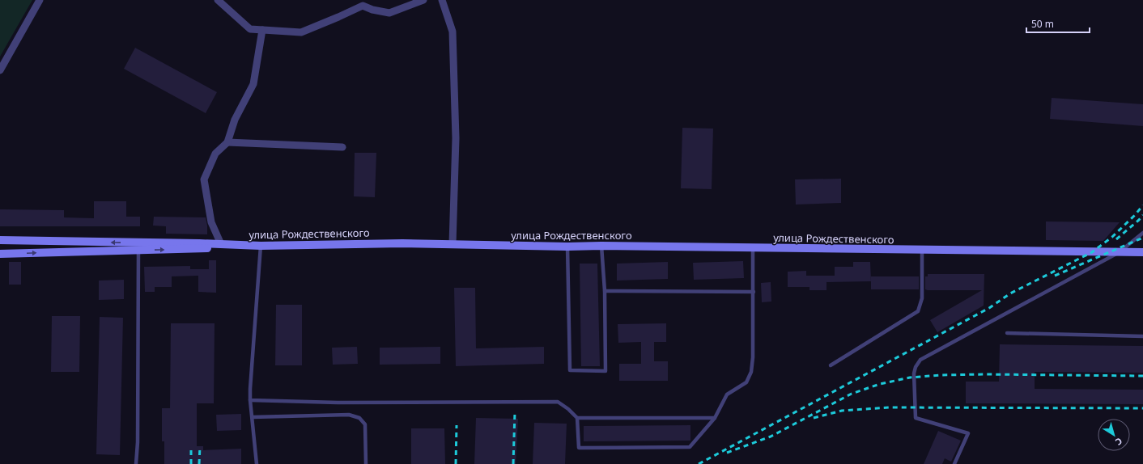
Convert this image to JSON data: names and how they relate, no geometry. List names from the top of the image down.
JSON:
{
  "streets": {
    "main road": ["улица Рождественского"]
  },
  "scale_bar": "50 m",
  "north": "bottom right"
}
